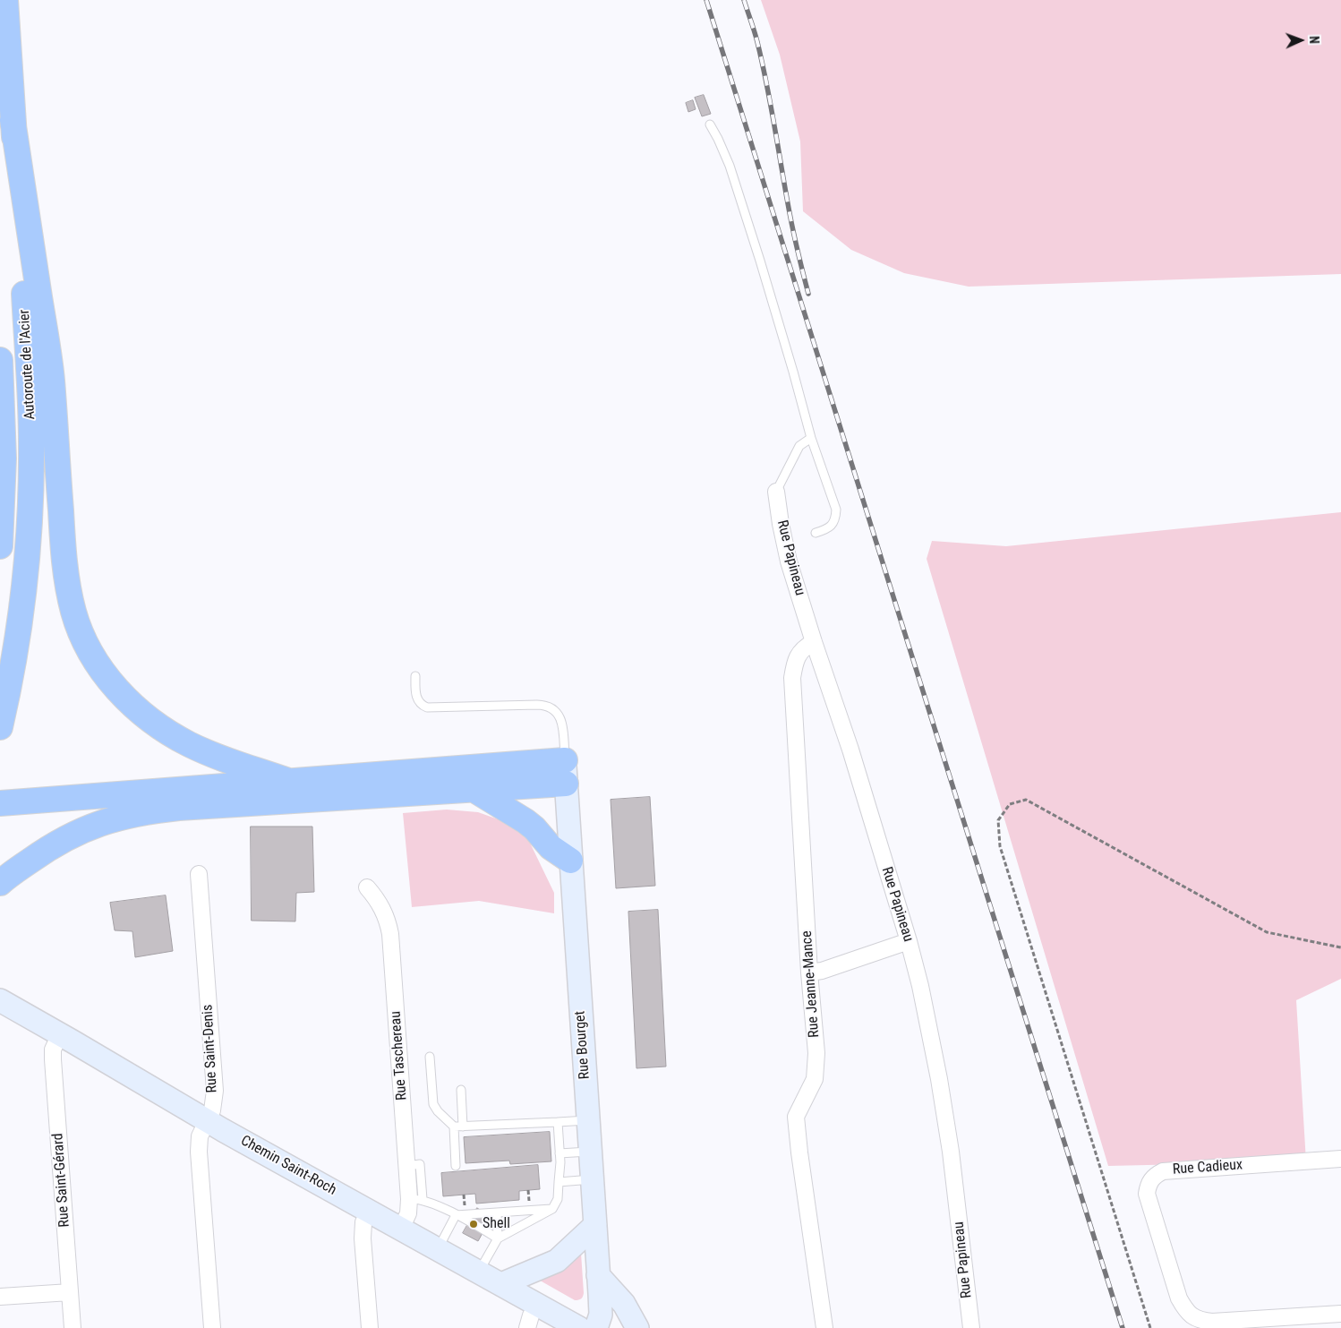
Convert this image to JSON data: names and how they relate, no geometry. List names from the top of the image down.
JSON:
{
  "streets": {
    "highway": ["Autoroute de l'Acier"],
    "main road": ["Rue Bourget", "Chemin Saint-Roch"],
    "street": [
      "Rue Papineau",
      "Rue Jeanne-Mance",
      "Rue Saint-Denis",
      "Rue Taschereau",
      "Rue Cadieux",
      "Rue Saint-Gérard"
    ]
  },
  "crossings": [
    ["Rue Papineau", "Rue Jeanne-Mance"],
    ["Rue Saint-Denis", "Chemin Saint-Roch"],
    ["Rue Taschereau", "Chemin Saint-Roch"],
    ["Chemin Saint-Roch", "Rue Saint-Gérard"]
  ],
  "places": ["Shell"],
  "north": "right"
}
